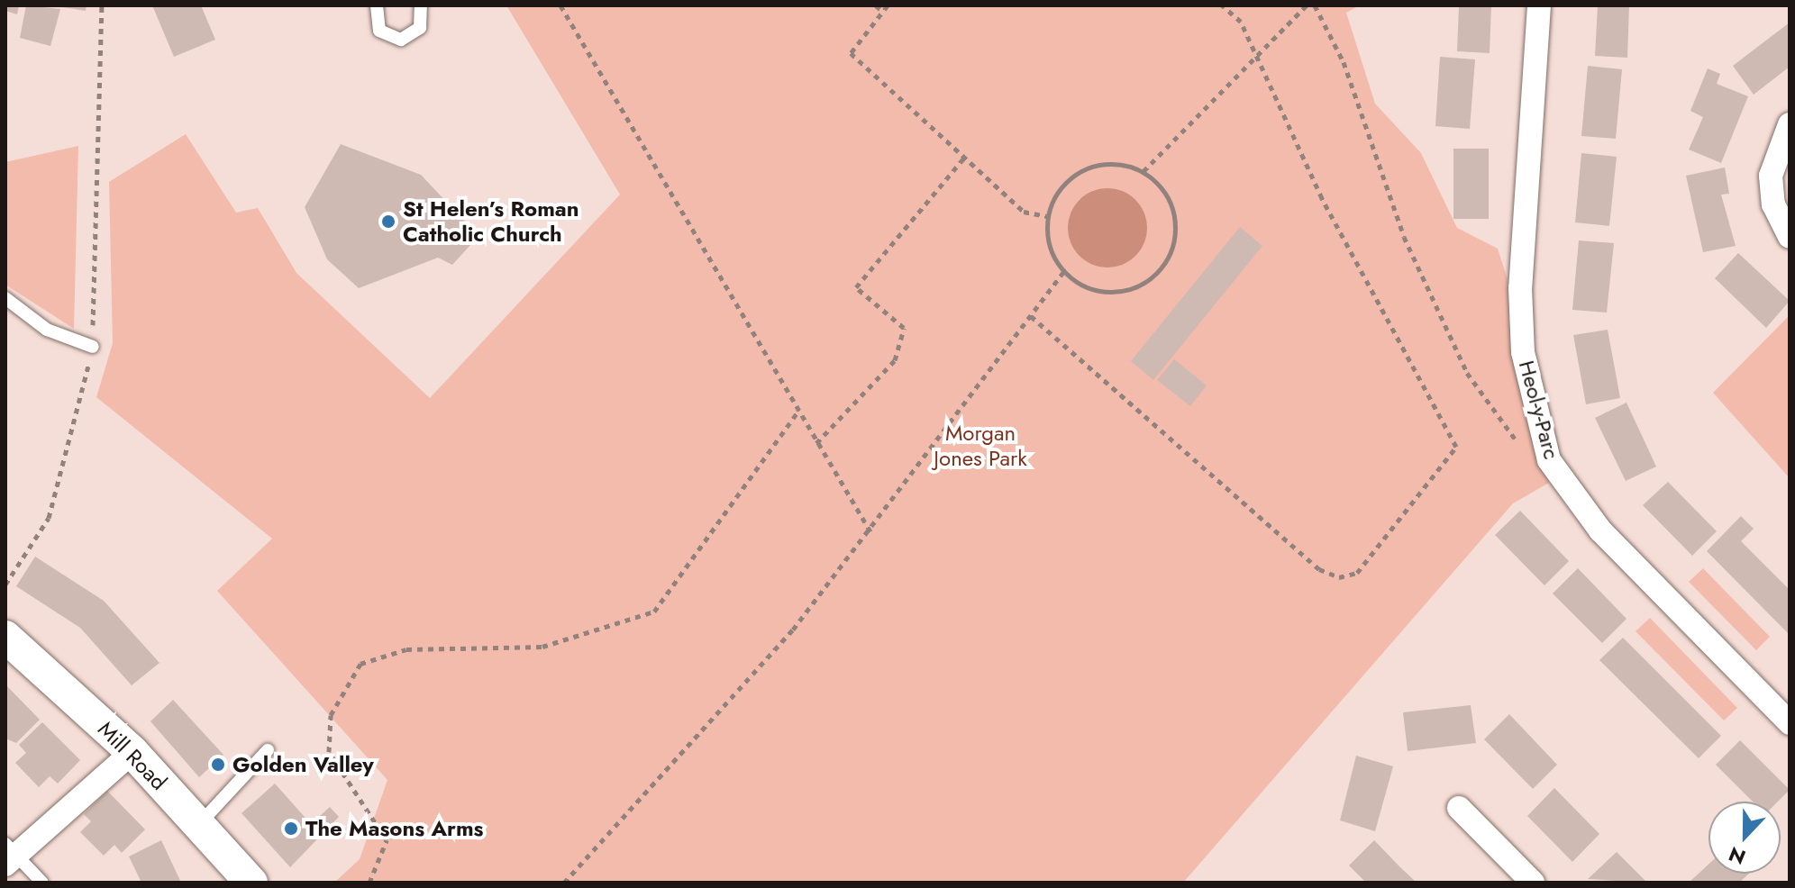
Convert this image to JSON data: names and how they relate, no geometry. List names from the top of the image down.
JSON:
{
  "streets": {
    "main road": ["Mill Road"],
    "street": ["Heol-y-Parc"]
  },
  "parks": ["Morgan Jones Park"],
  "places": ["St Helen’s Roman Catholic Church", "Golden Valley", "The Masons Arms"],
  "north": "bottom"
}
